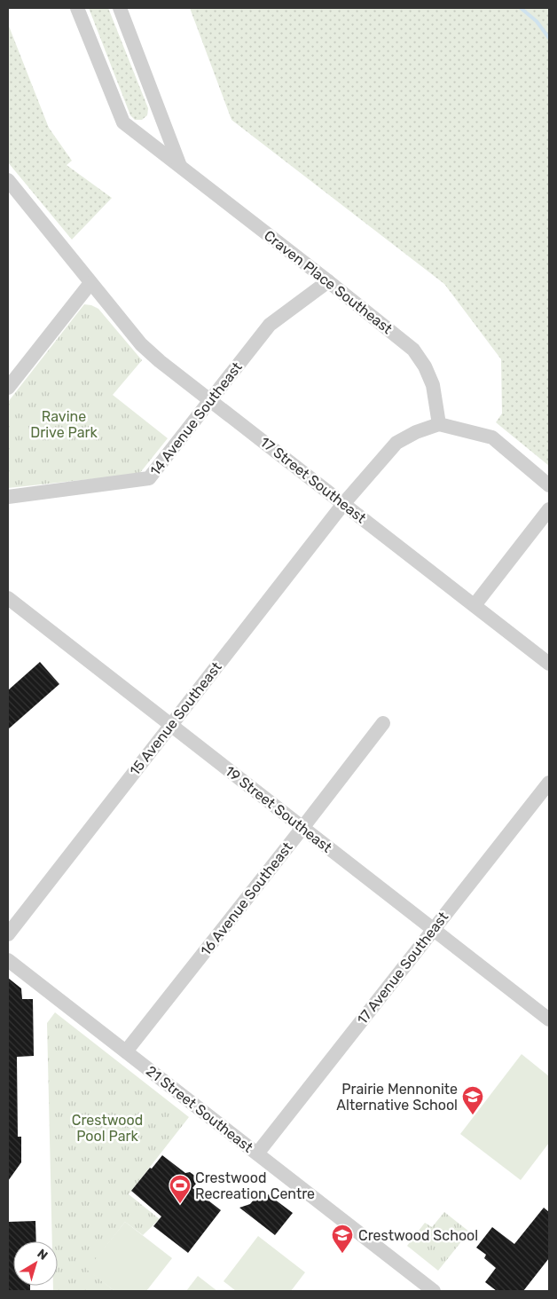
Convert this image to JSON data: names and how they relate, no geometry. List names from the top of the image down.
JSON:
{
  "streets": {
    "street": [
      "Craven Place Southeast",
      "14 Avenue Southeast",
      "17 Street Southeast",
      "15 Avenue Southeast",
      "19 Street Southeast",
      "16 Avenue Southeast",
      "17 Avenue Southeast",
      "21 Street Southeast"
    ]
  },
  "crossings": [
    ["Craven Place Southeast", "14 Avenue Southeast"],
    ["Craven Place Southeast", "15 Avenue Southeast"],
    ["14 Avenue Southeast", "17 Street Southeast"],
    ["17 Street Southeast", "15 Avenue Southeast"],
    ["15 Avenue Southeast", "19 Street Southeast"],
    ["19 Street Southeast", "16 Avenue Southeast"],
    ["19 Street Southeast", "17 Avenue Southeast"],
    ["16 Avenue Southeast", "21 Street Southeast"],
    ["17 Avenue Southeast", "21 Street Southeast"]
  ],
  "parks": ["Ravine Drive Park", "Crestwood Pool Park"],
  "places": {
    "school or university": ["Prairie Mennonite Alternative School", "Crestwood School"],
    "sports": ["Crestwood Recreation Centre"]
  },
  "north": "top right"
}
